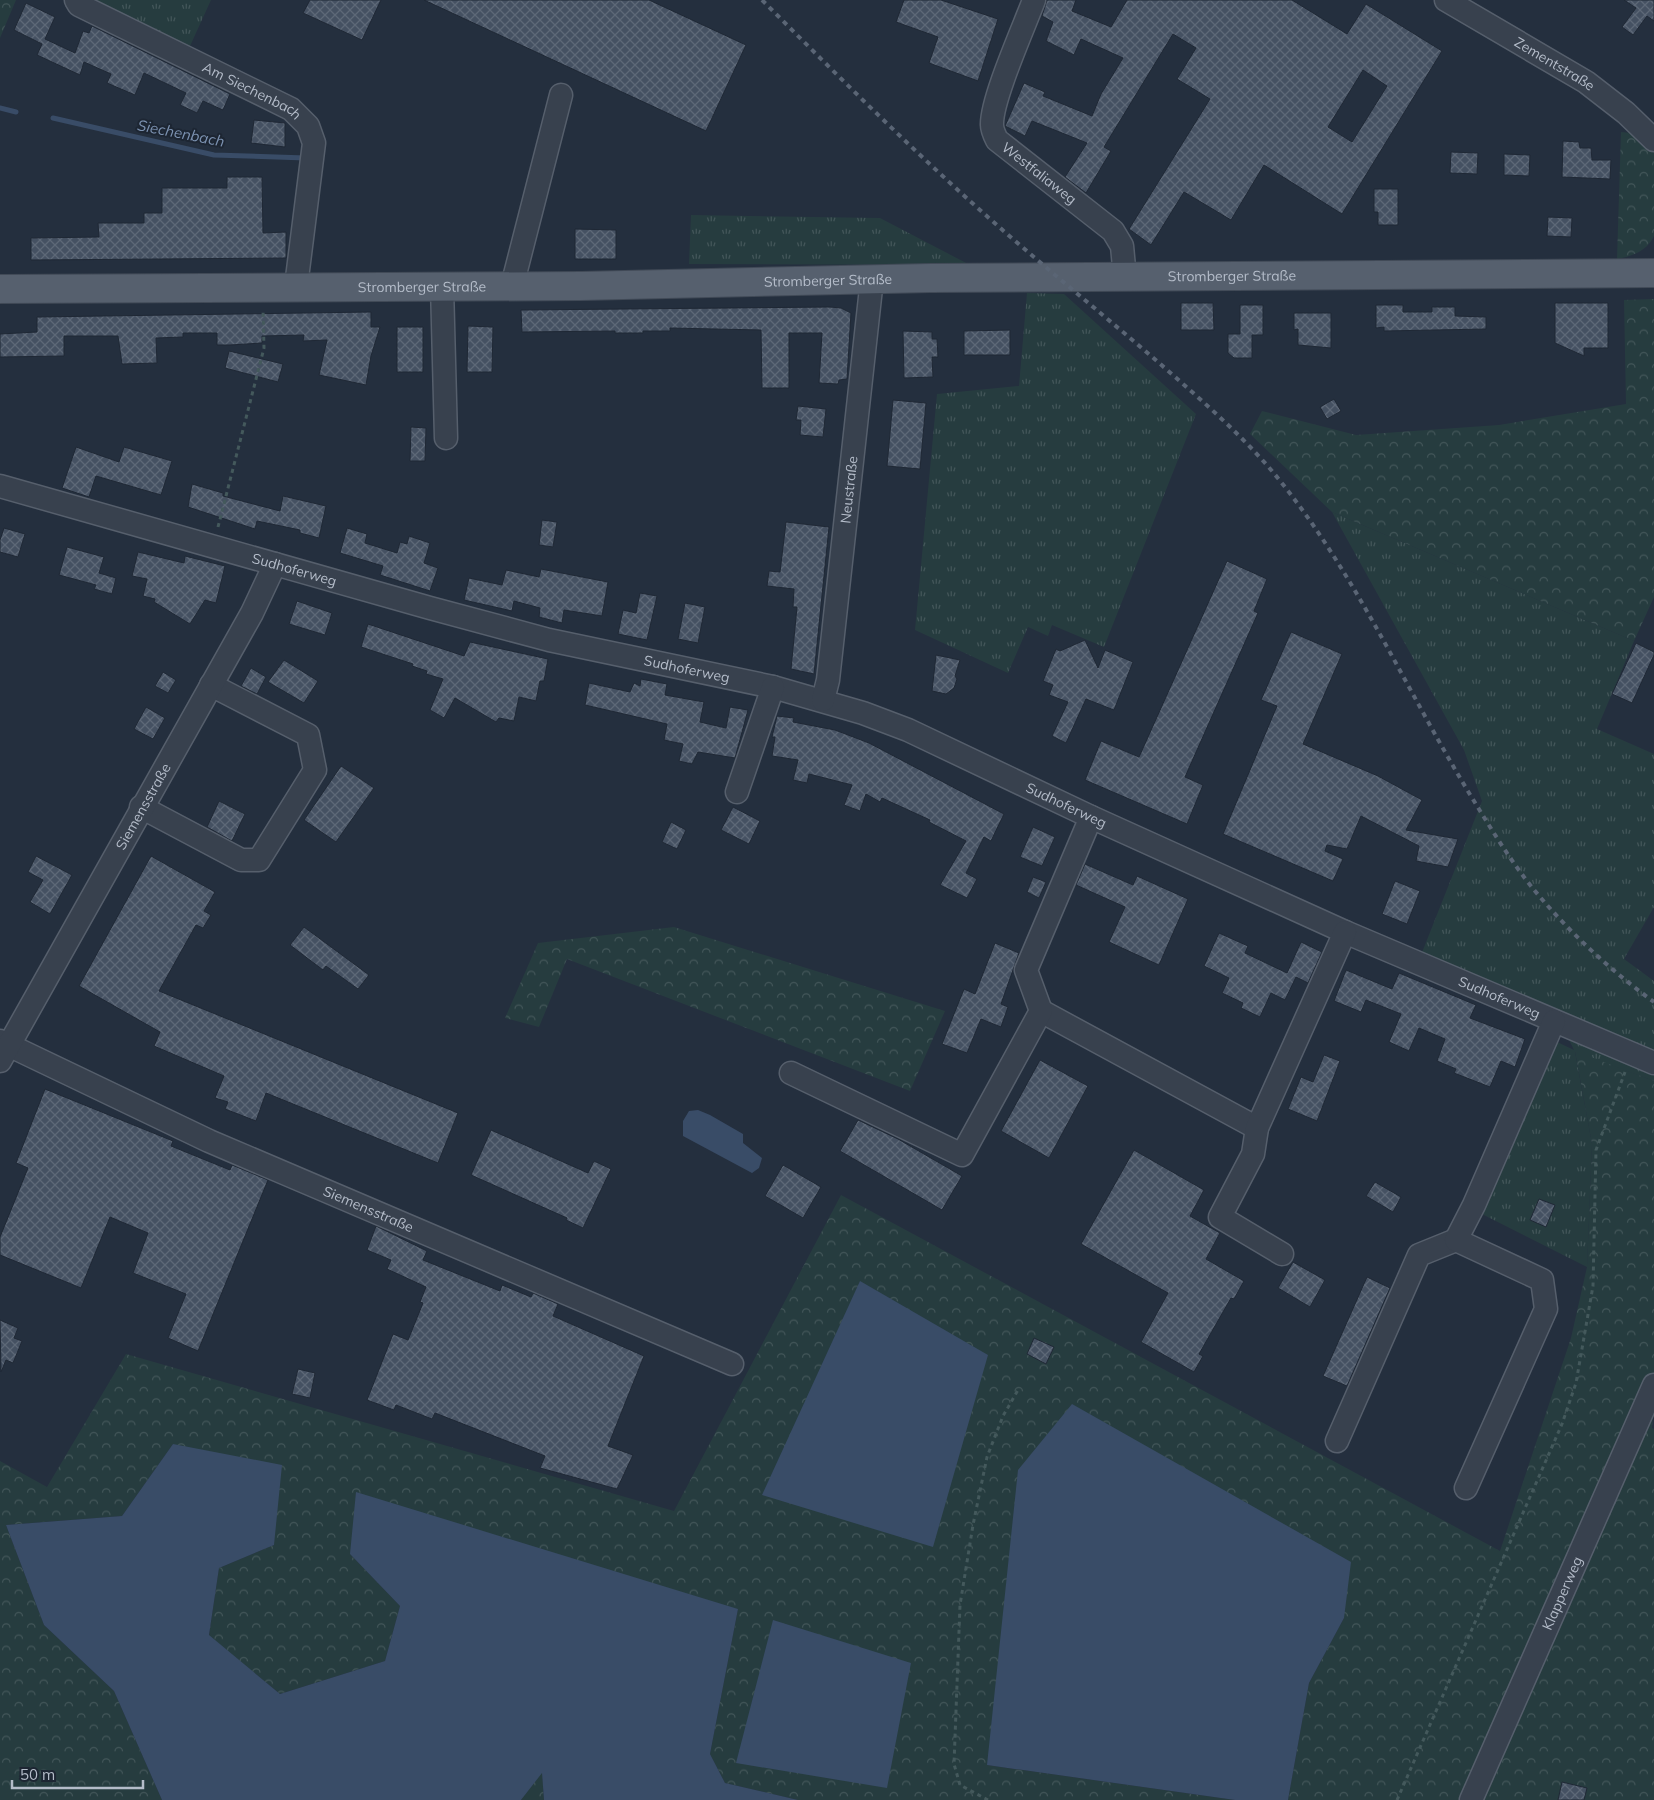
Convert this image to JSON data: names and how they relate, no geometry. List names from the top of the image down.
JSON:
{
  "streets": {
    "main road": ["Stromberger Straße"],
    "street": [
      "Zementstraße",
      "Am Siechenbach",
      "Westfaliaweg",
      "Neustraße",
      "Sudhoferweg",
      "Siemensstraße",
      "Klapperweg"
    ]
  },
  "crossings": [
    ["Am Siechenbach", "Stromberger Straße"],
    ["Westfaliaweg", "Stromberger Straße"],
    ["Stromberger Straße", "Neustraße"],
    ["Neustraße", "Sudhoferweg"],
    ["Sudhoferweg", "Siemensstraße"]
  ],
  "water": ["Siechenbach"],
  "scale_bar": "50 m"
}
